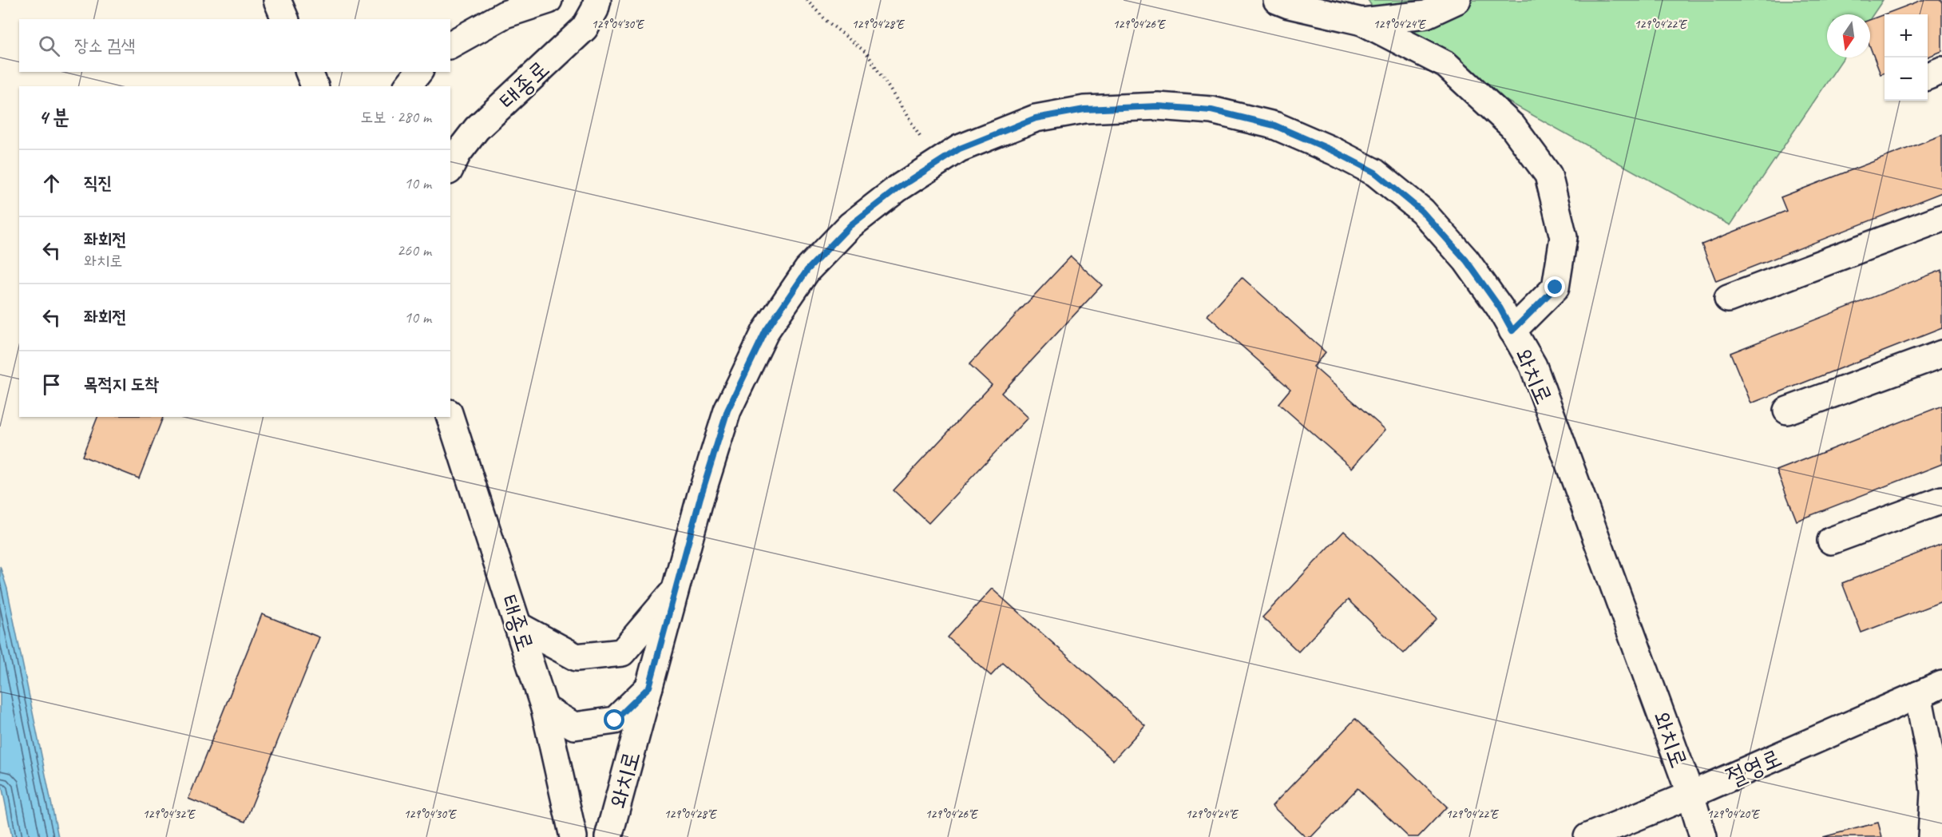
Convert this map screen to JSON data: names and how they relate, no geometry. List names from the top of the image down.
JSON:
{
  "streets": {
    "main road": ["태종로", "와치로", "절영로"]
  },
  "crossings": [
    ["와치로", "절영로"]
  ],
  "north": "bottom",
  "page": {
    "map_buttons": ["+", "−"],
    "search": "장소 검색",
    "heading": ["4 분", "도보 · 280 m"],
    "list": [
      ["직진", "10 m"],
      ["좌회전", "와치로", "260 m"],
      ["좌회전", "10 m"],
      "목적지 도착"
    ]
  },
  "coordinates": [
    "129°04'30\"E",
    "129°04'28\"E",
    "129°04'26\"E",
    "129°04'24\"E",
    "129°04'22\"E",
    "129°04'32\"E",
    "129°04'20\"E"
  ]
}
